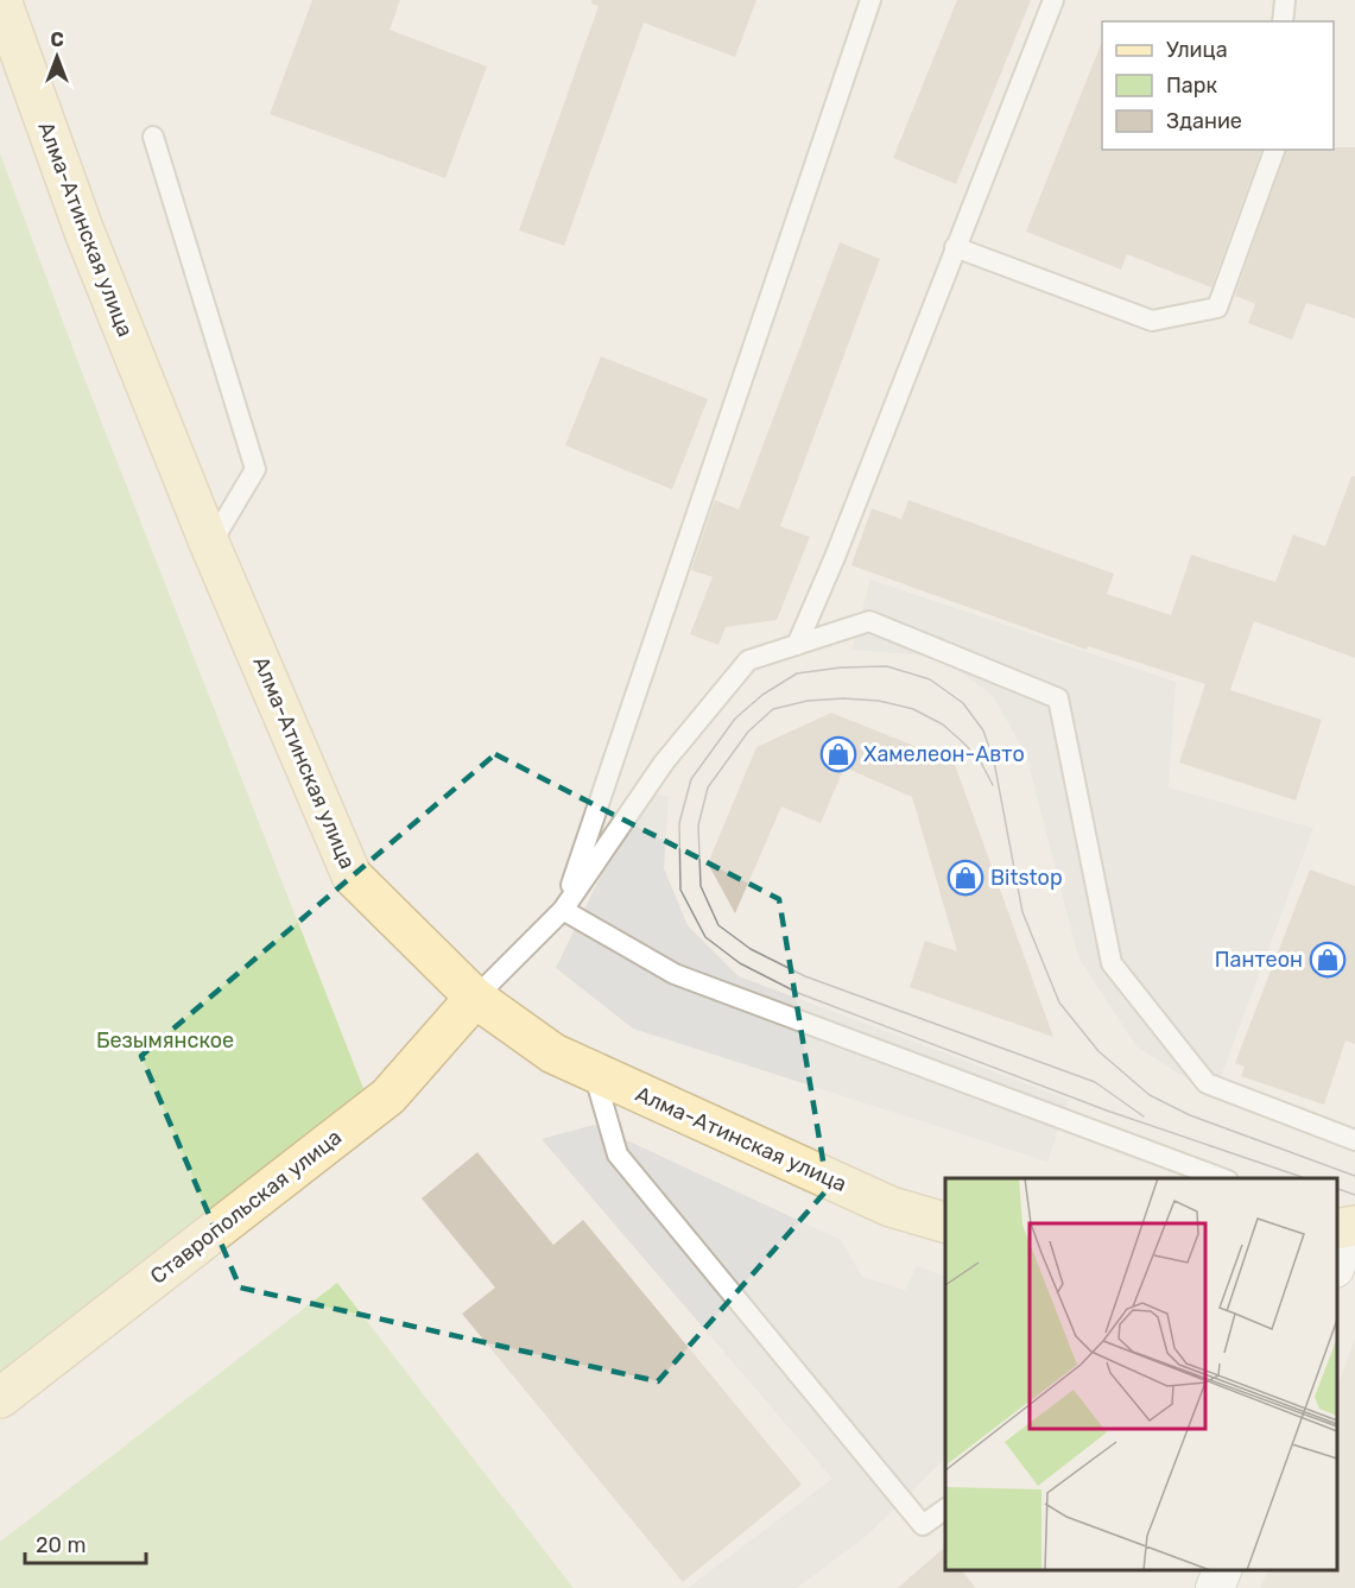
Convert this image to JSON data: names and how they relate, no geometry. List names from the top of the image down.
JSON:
{
  "streets": {
    "street": ["Алма-Атинская улица", "Ставропольская улица"]
  },
  "crossings": [
    ["Алма-Атинская улица", "Ставропольская улица"]
  ],
  "parks": ["Безымянское"],
  "places": {
    "shop": ["Хамелеон-Авто", "Bitstop", "Пантеон"]
  },
  "legend": ["Улица", "Парк", "Здание"],
  "scale_bar": "20 m",
  "north": "top"
}
